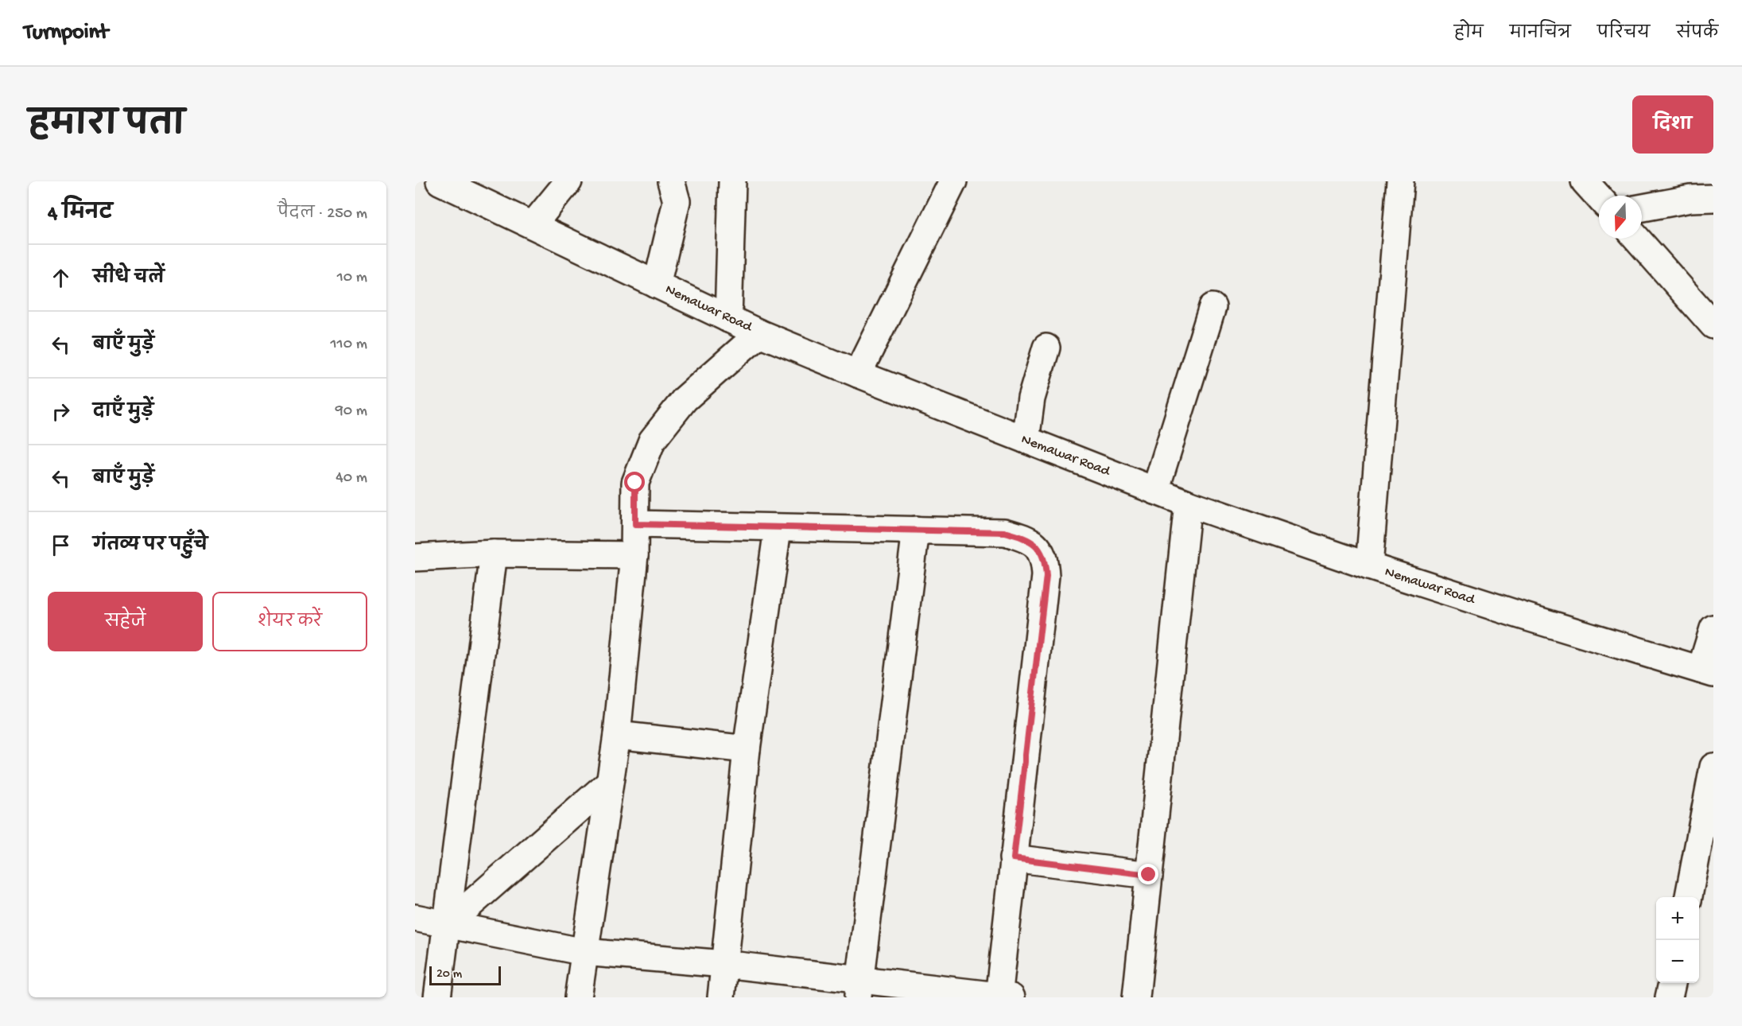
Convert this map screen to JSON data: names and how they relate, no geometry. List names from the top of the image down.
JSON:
{
  "streets": {
    "main road": ["Nemawar Road"]
  },
  "scale_bar": "20 m",
  "north": "bottom",
  "page": {
    "header": "Turnpoint",
    "nav": [
      "होम",
      "मानचित्र",
      "परिचय",
      "संपर्क"
    ],
    "title": "हमारा पता",
    "buttons": [
      "दिशा",
      ["सहेजें", "शेयर करें"]
    ],
    "heading": ["4 मिनट", "पैदल · 250 m"],
    "list": [
      ["सीधे चलें", "10 m"],
      ["बाएँ मुड़ें", "110 m"],
      ["दाएँ मुड़ें", "90 m"],
      ["बाएँ मुड़ें", "40 m"],
      "गंतव्य पर पहुँचे"
    ],
    "map_buttons": ["+", "−"],
    "scale": "20 m"
  }
}
